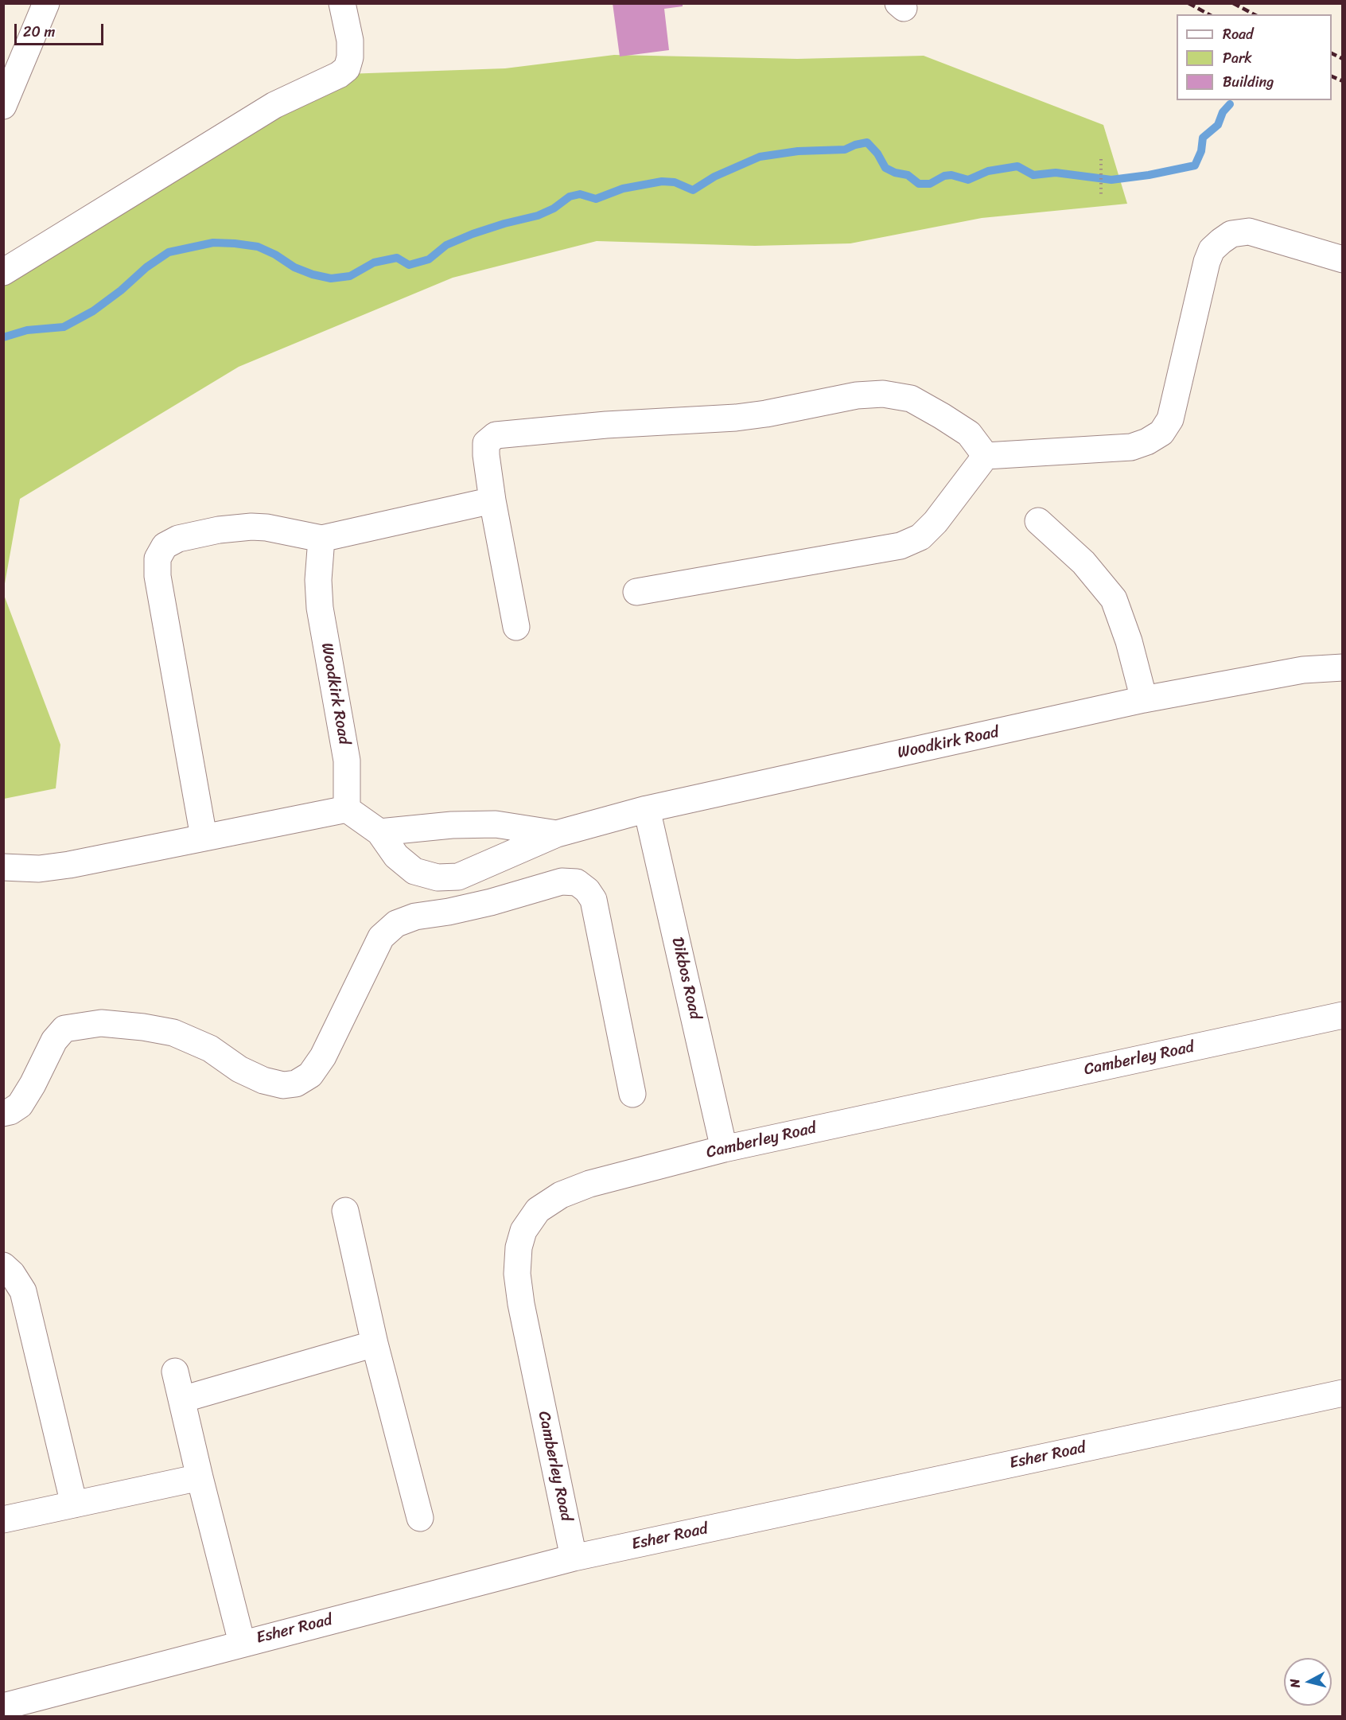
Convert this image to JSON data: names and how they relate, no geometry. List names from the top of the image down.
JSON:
{
  "streets": {
    "street": [
      "Woodkirk Road",
      "Dikbos Road",
      "Camberley Road",
      "Esher Road"
    ]
  },
  "crossings": [
    ["Woodkirk Road", "Dikbos Road"],
    ["Dikbos Road", "Camberley Road"],
    ["Camberley Road", "Esher Road"]
  ],
  "legend": ["Road", "Park", "Building"],
  "scale_bar": "20 m",
  "north": "left"
}
